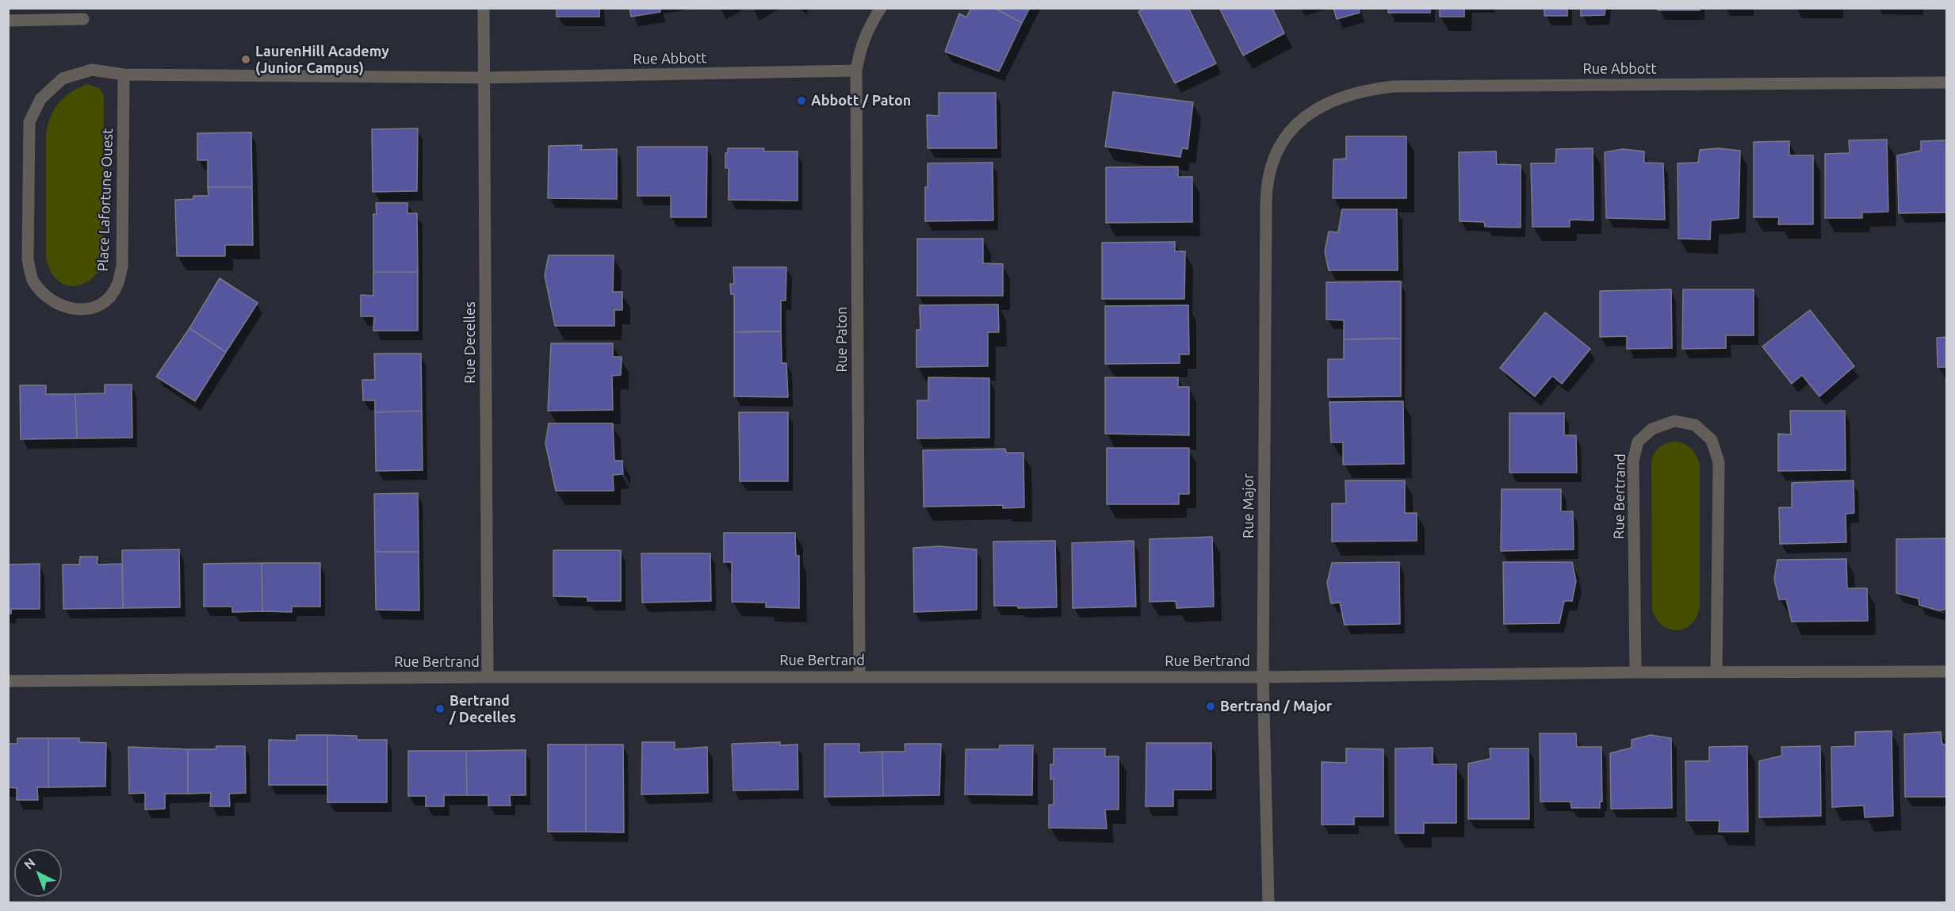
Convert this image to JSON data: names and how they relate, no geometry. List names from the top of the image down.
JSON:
{
  "streets": {
    "street": [
      "Rue Abbott",
      "Place Lafortune Ouest",
      "Rue Paton",
      "Rue Decelles",
      "Rue Bertrand",
      "Rue Major"
    ]
  },
  "crossings": [
    ["Rue Abbott", "Place Lafortune Ouest"],
    ["Rue Abbott", "Rue Paton"],
    ["Rue Abbott", "Rue Decelles"],
    ["Rue Abbott", "Rue Major"],
    ["Place Lafortune Ouest", "Rue Decelles"],
    ["Rue Paton", "Rue Bertrand"],
    ["Rue Decelles", "Rue Bertrand"],
    ["Rue Bertrand", "Rue Major"]
  ],
  "places": [
    "LaurenHill Academy (Junior Campus)",
    "Abbott / Paton",
    "Bertrand / Major",
    "Bertrand / Decelles"
  ],
  "north": "top left"
}
